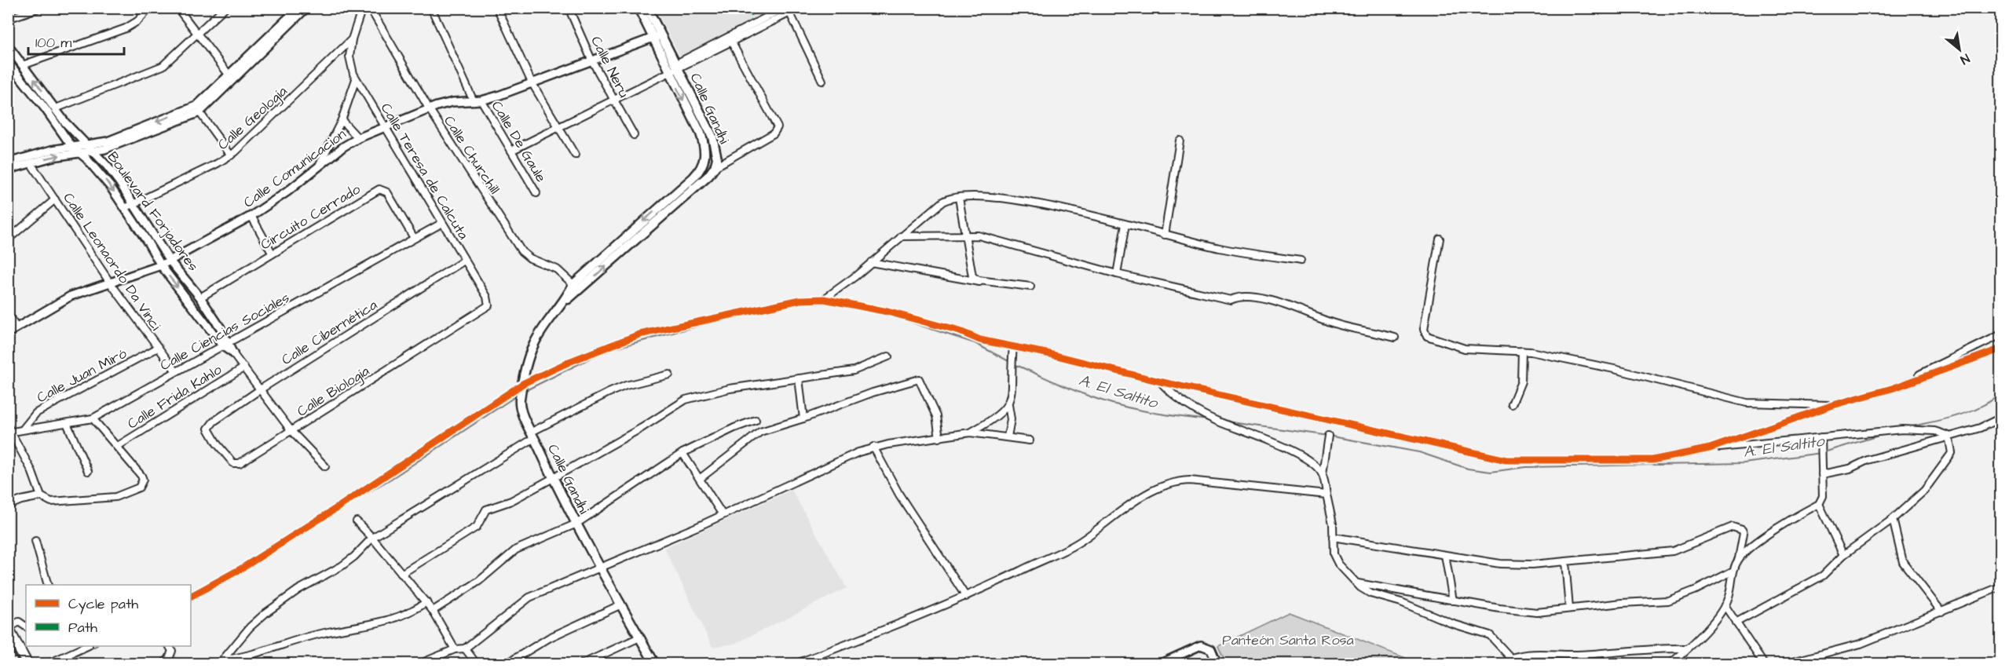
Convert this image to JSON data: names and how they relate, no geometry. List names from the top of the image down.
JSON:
{
  "streets": {
    "main road": ["Calle Gandhi"],
    "street": [
      "Calle Neru",
      "Calle Geología",
      "Calle De Gaule",
      "Calle Churchill",
      "Calle Comunicacion",
      "Calle Teresa de Calcuta",
      "Boulevard Forjadores",
      "Circuito Cerrado",
      "Calle Leonaordo Da Vinci",
      "Calle Ciencias Sociales",
      "Calle Cibernética",
      "Calle Juan Miró",
      "Calle Biología",
      "Calle Frida Kahlo"
    ]
  },
  "crossings": [
    ["Calle Neru", "Calle Comunicacion"],
    ["Calle Gandhi", "Calle Churchill"],
    ["Calle Gandhi", "Calle Comunicacion"],
    ["Calle Geología", "Calle Teresa de Calcuta"],
    ["Calle Geología", "Boulevard Forjadores"],
    ["Calle De Gaule", "Calle Comunicacion"],
    ["Calle Churchill", "Calle Comunicacion"],
    ["Calle Comunicacion", "Calle Teresa de Calcuta"],
    ["Calle Comunicacion", "Boulevard Forjadores"],
    ["Calle Comunicacion", "Calle Leonaordo Da Vinci"],
    ["Calle Teresa de Calcuta", "Calle Ciencias Sociales"],
    ["Calle Teresa de Calcuta", "Calle Cibernética"],
    ["Calle Teresa de Calcuta", "Calle Biología"],
    ["Boulevard Forjadores", "Circuito Cerrado"],
    ["Boulevard Forjadores", "Calle Ciencias Sociales"],
    ["Boulevard Forjadores", "Calle Cibernética"],
    ["Boulevard Forjadores", "Calle Biología"],
    ["Boulevard Forjadores", "Calle Frida Kahlo"],
    ["Circuito Cerrado", "Calle Ciencias Sociales"],
    ["Calle Leonaordo Da Vinci", "Calle Ciencias Sociales"],
    ["Calle Leonaordo Da Vinci", "Calle Juan Miró"],
    ["Calle Ciencias Sociales", "Calle Juan Miró"],
    ["Calle Cibernética", "Calle Biología"]
  ],
  "water": ["A. El Saltito"],
  "parks": ["Panteón Santa Rosa"],
  "legend": ["Cycle path", "Path"],
  "scale_bar": "100 m",
  "north": "bottom right"
}
